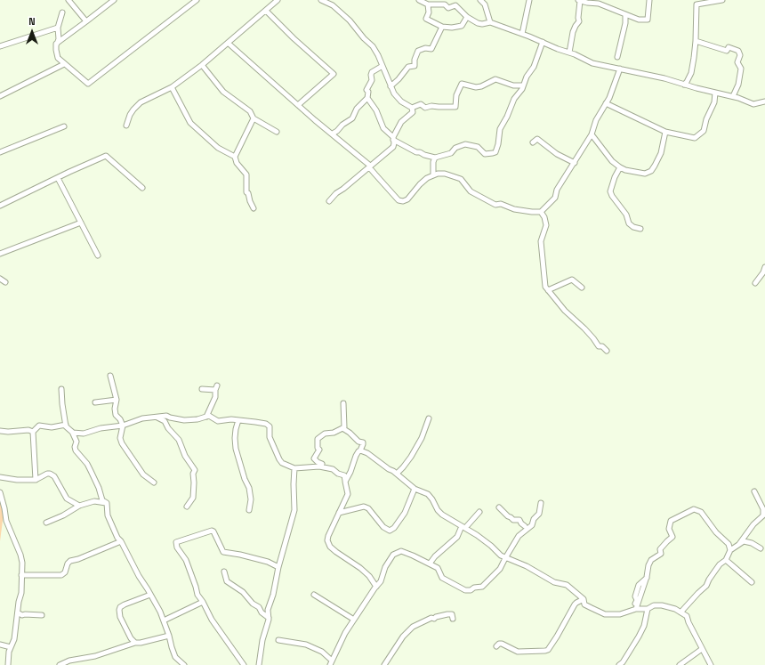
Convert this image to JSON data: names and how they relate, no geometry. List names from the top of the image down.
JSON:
{
  "north": "top"
}
